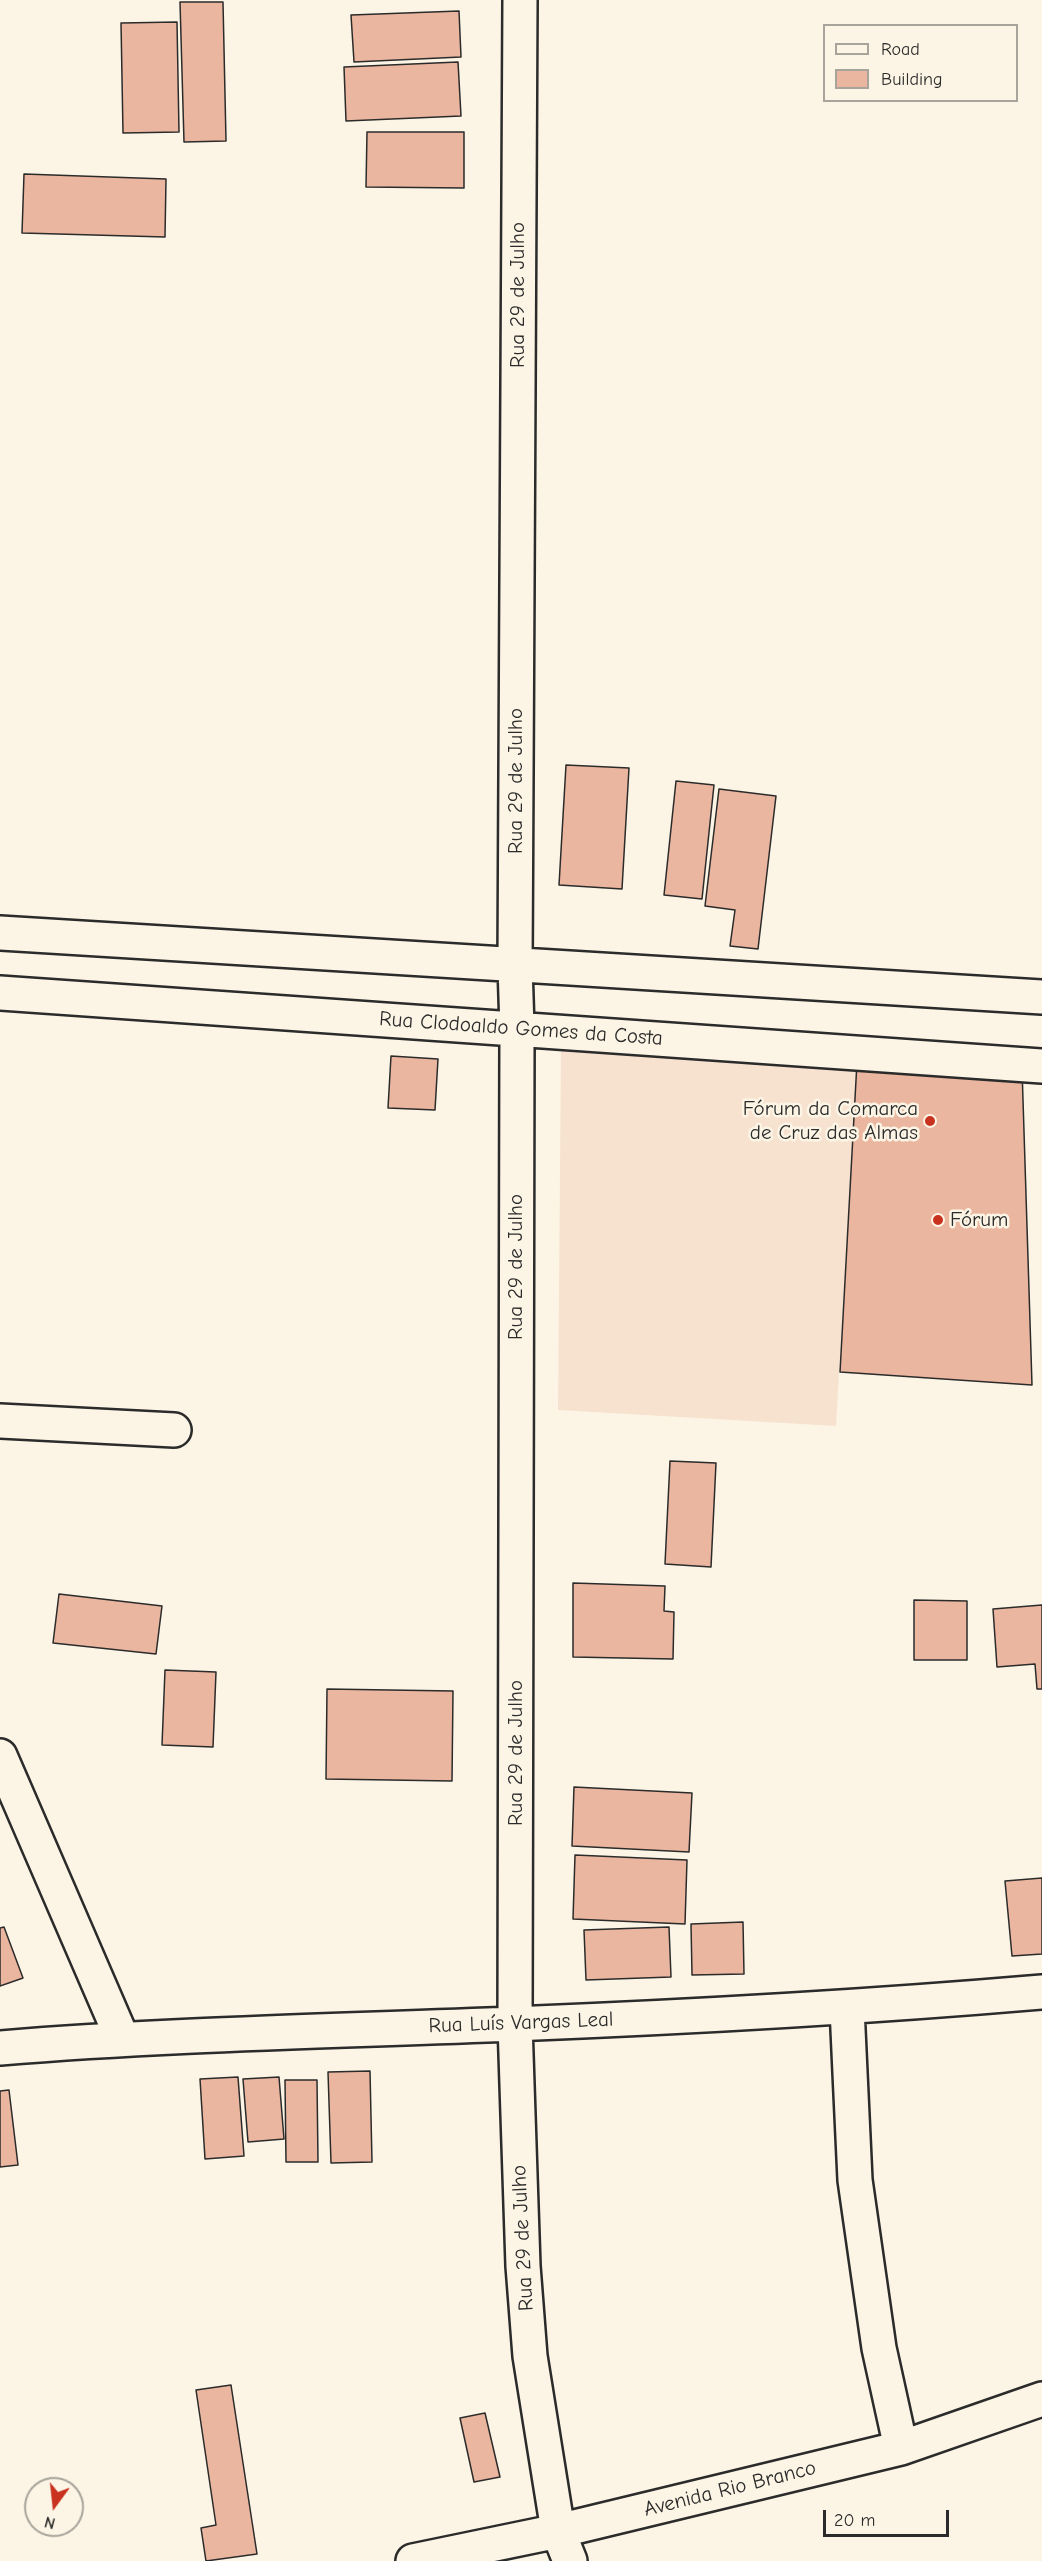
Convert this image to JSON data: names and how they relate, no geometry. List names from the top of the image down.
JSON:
{
  "streets": {
    "street": [
      "Rua 29 de Julho",
      "Rua Clodoaldo Gomes da Costa",
      "Rua Luís Vargas Leal",
      "Avenida Rio Branco"
    ]
  },
  "crossings": [
    ["Rua 29 de Julho", "Rua Clodoaldo Gomes da Costa"],
    ["Rua 29 de Julho", "Rua Luís Vargas Leal"],
    ["Rua 29 de Julho", "Avenida Rio Branco"]
  ],
  "places": ["Fórum da Comarca de Cruz das Almas", "Fórum"],
  "legend": ["Road", "Building"],
  "scale_bar": "20 m",
  "north": "bottom"
}
